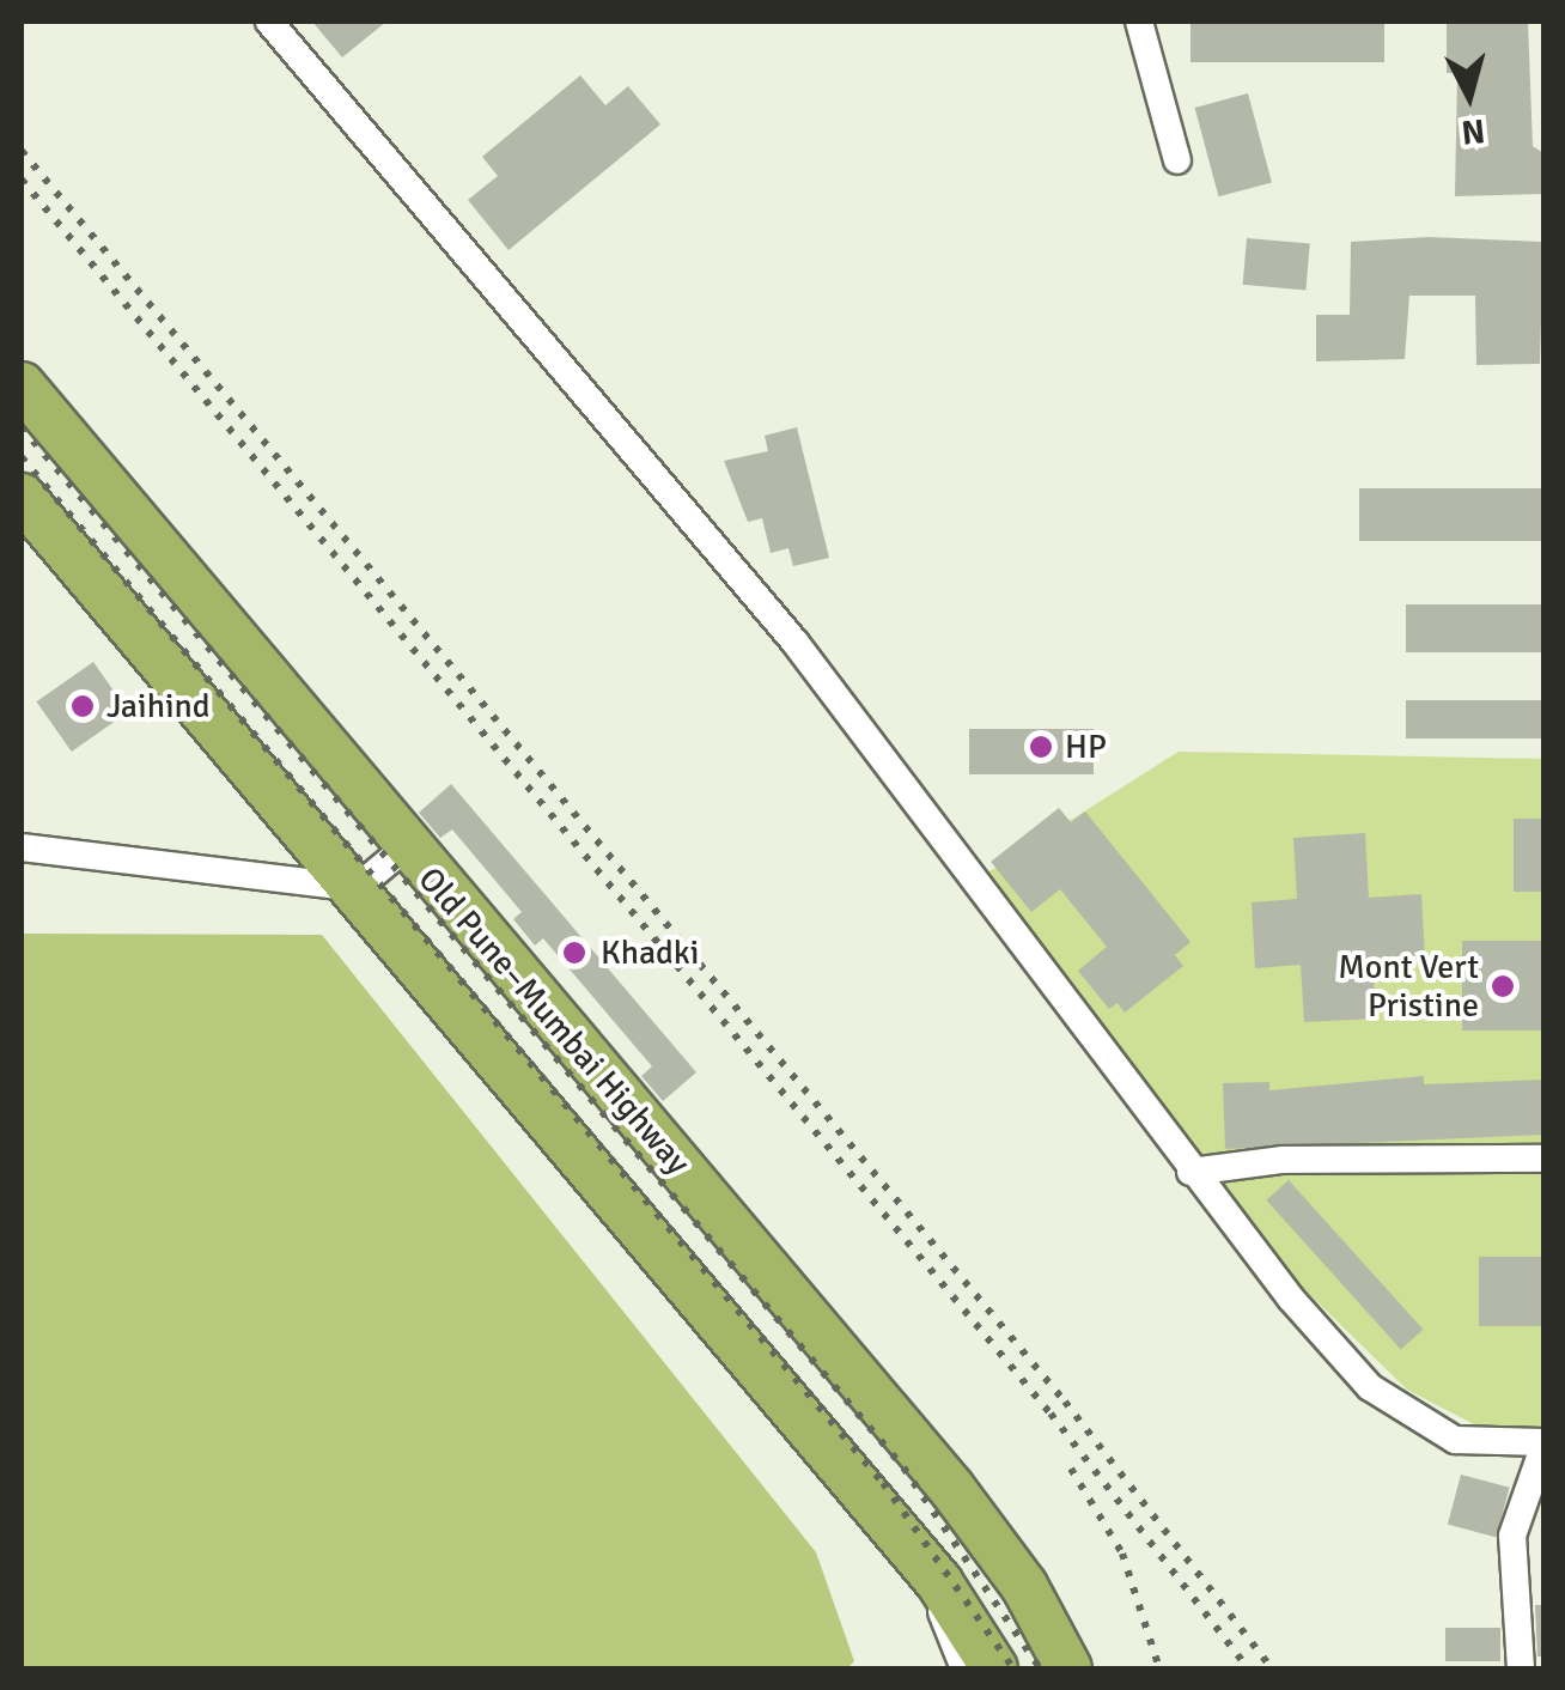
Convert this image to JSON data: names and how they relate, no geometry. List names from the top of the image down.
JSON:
{
  "streets": {
    "highway": ["Old Pune–Mumbai Highway"]
  },
  "places": [
    "Jaihind",
    "HP",
    "Khadki",
    "Mont Vert Pristine"
  ],
  "north": "bottom"
}
